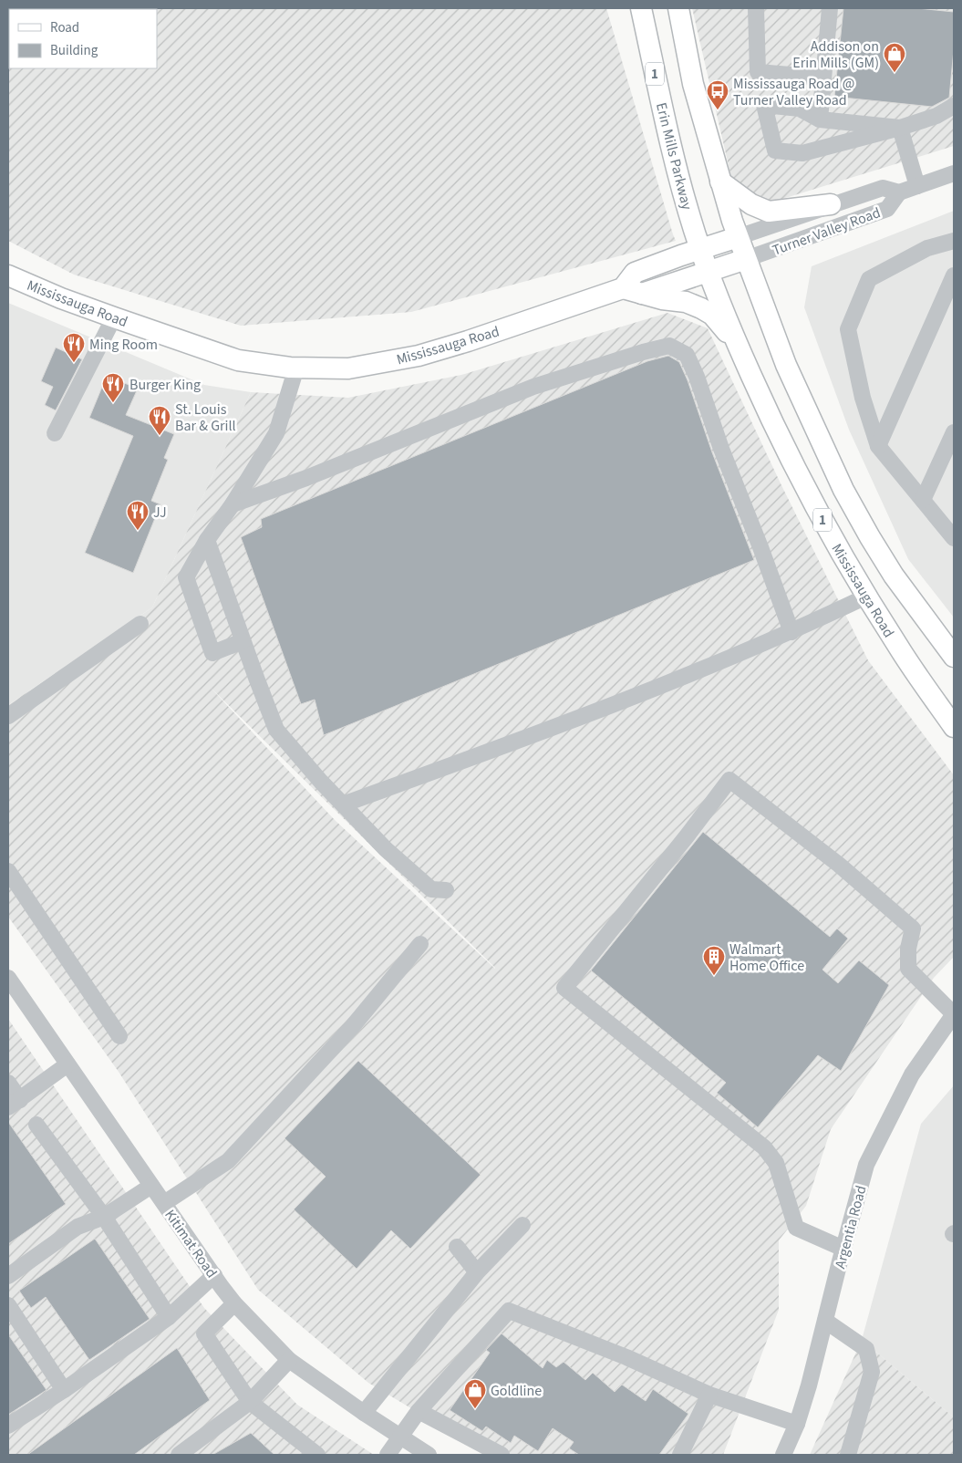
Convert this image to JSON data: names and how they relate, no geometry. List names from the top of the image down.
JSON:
{
  "streets": {
    "main road": ["1", "Erin Mills Parkway", "Mississauga Road"],
    "street": ["Turner Valley Road", "Argentia Road", "Kitimat Road"]
  },
  "crossings": [
    ["1", "Turner Valley Road"],
    ["1", "Mississauga Road"],
    ["Erin Mills Parkway", "Mississauga Road"],
    ["Turner Valley Road", "Mississauga Road"]
  ],
  "places": {
    "shop": ["Addison on Erin Mills (GM)", "Goldline"],
    "bus stop": ["Mississauga Road @ Turner Valley Road"],
    "restaurant": [
      "Ming Room",
      "Burger King",
      "St. Louis Bar & Grill",
      "JJ"
    ],
    "building": ["Walmart Home Office"]
  },
  "legend": ["Road", "Building"]
}
